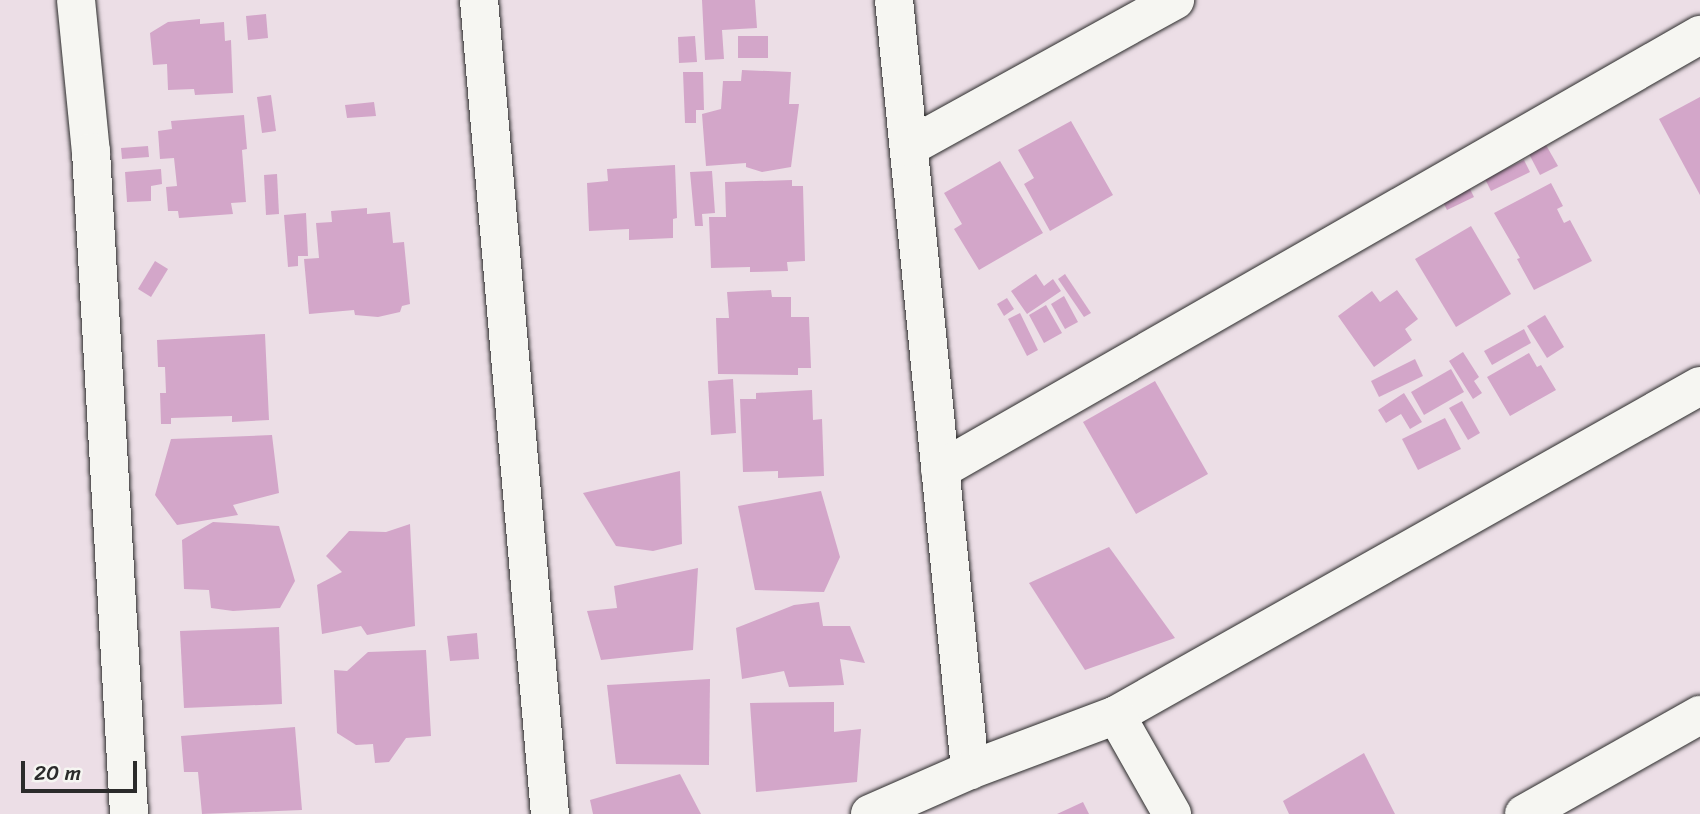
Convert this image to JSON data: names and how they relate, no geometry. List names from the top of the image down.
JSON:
{
  "scale_bar": "20 m"
}
